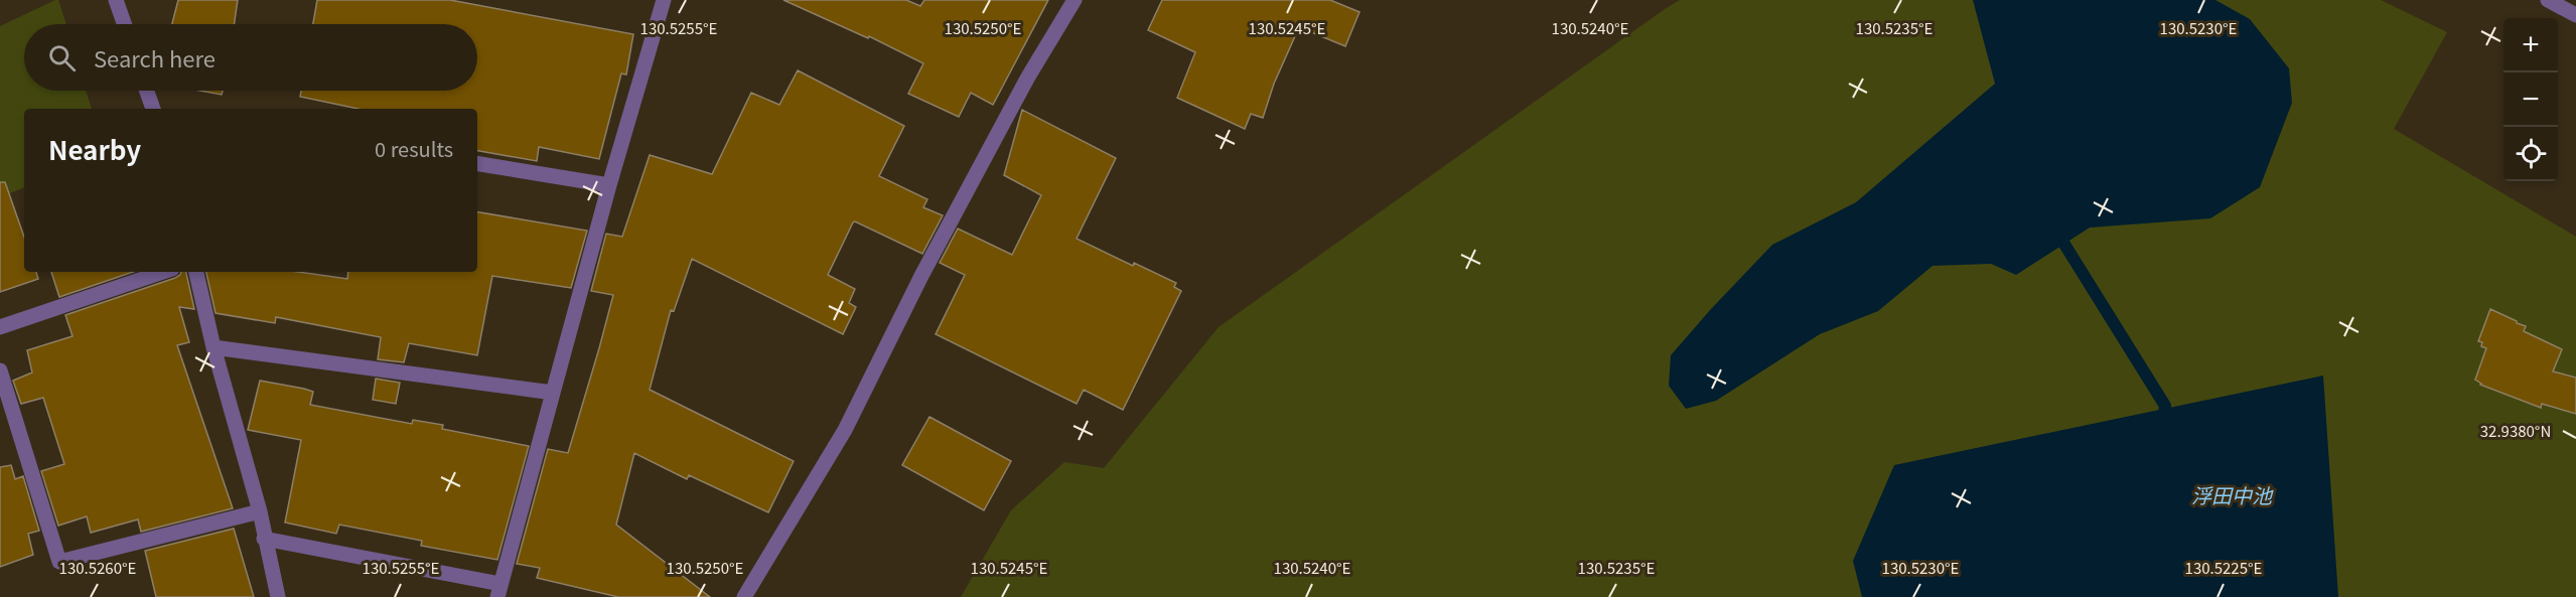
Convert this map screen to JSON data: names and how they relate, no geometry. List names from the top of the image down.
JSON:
{
  "water": ["浮田中池"],
  "page": {
    "map_buttons": ["+", "−"],
    "search": "Search here",
    "heading": ["Nearby", "0 results"]
  },
  "coordinates": [
    "130.5255°E",
    "130.5230°E",
    "130.5250°E",
    "130.5245°E",
    "130.5240°E",
    "130.5235°E",
    "32.9380°N",
    "130.5260°E",
    "130.5225°E"
  ]
}
